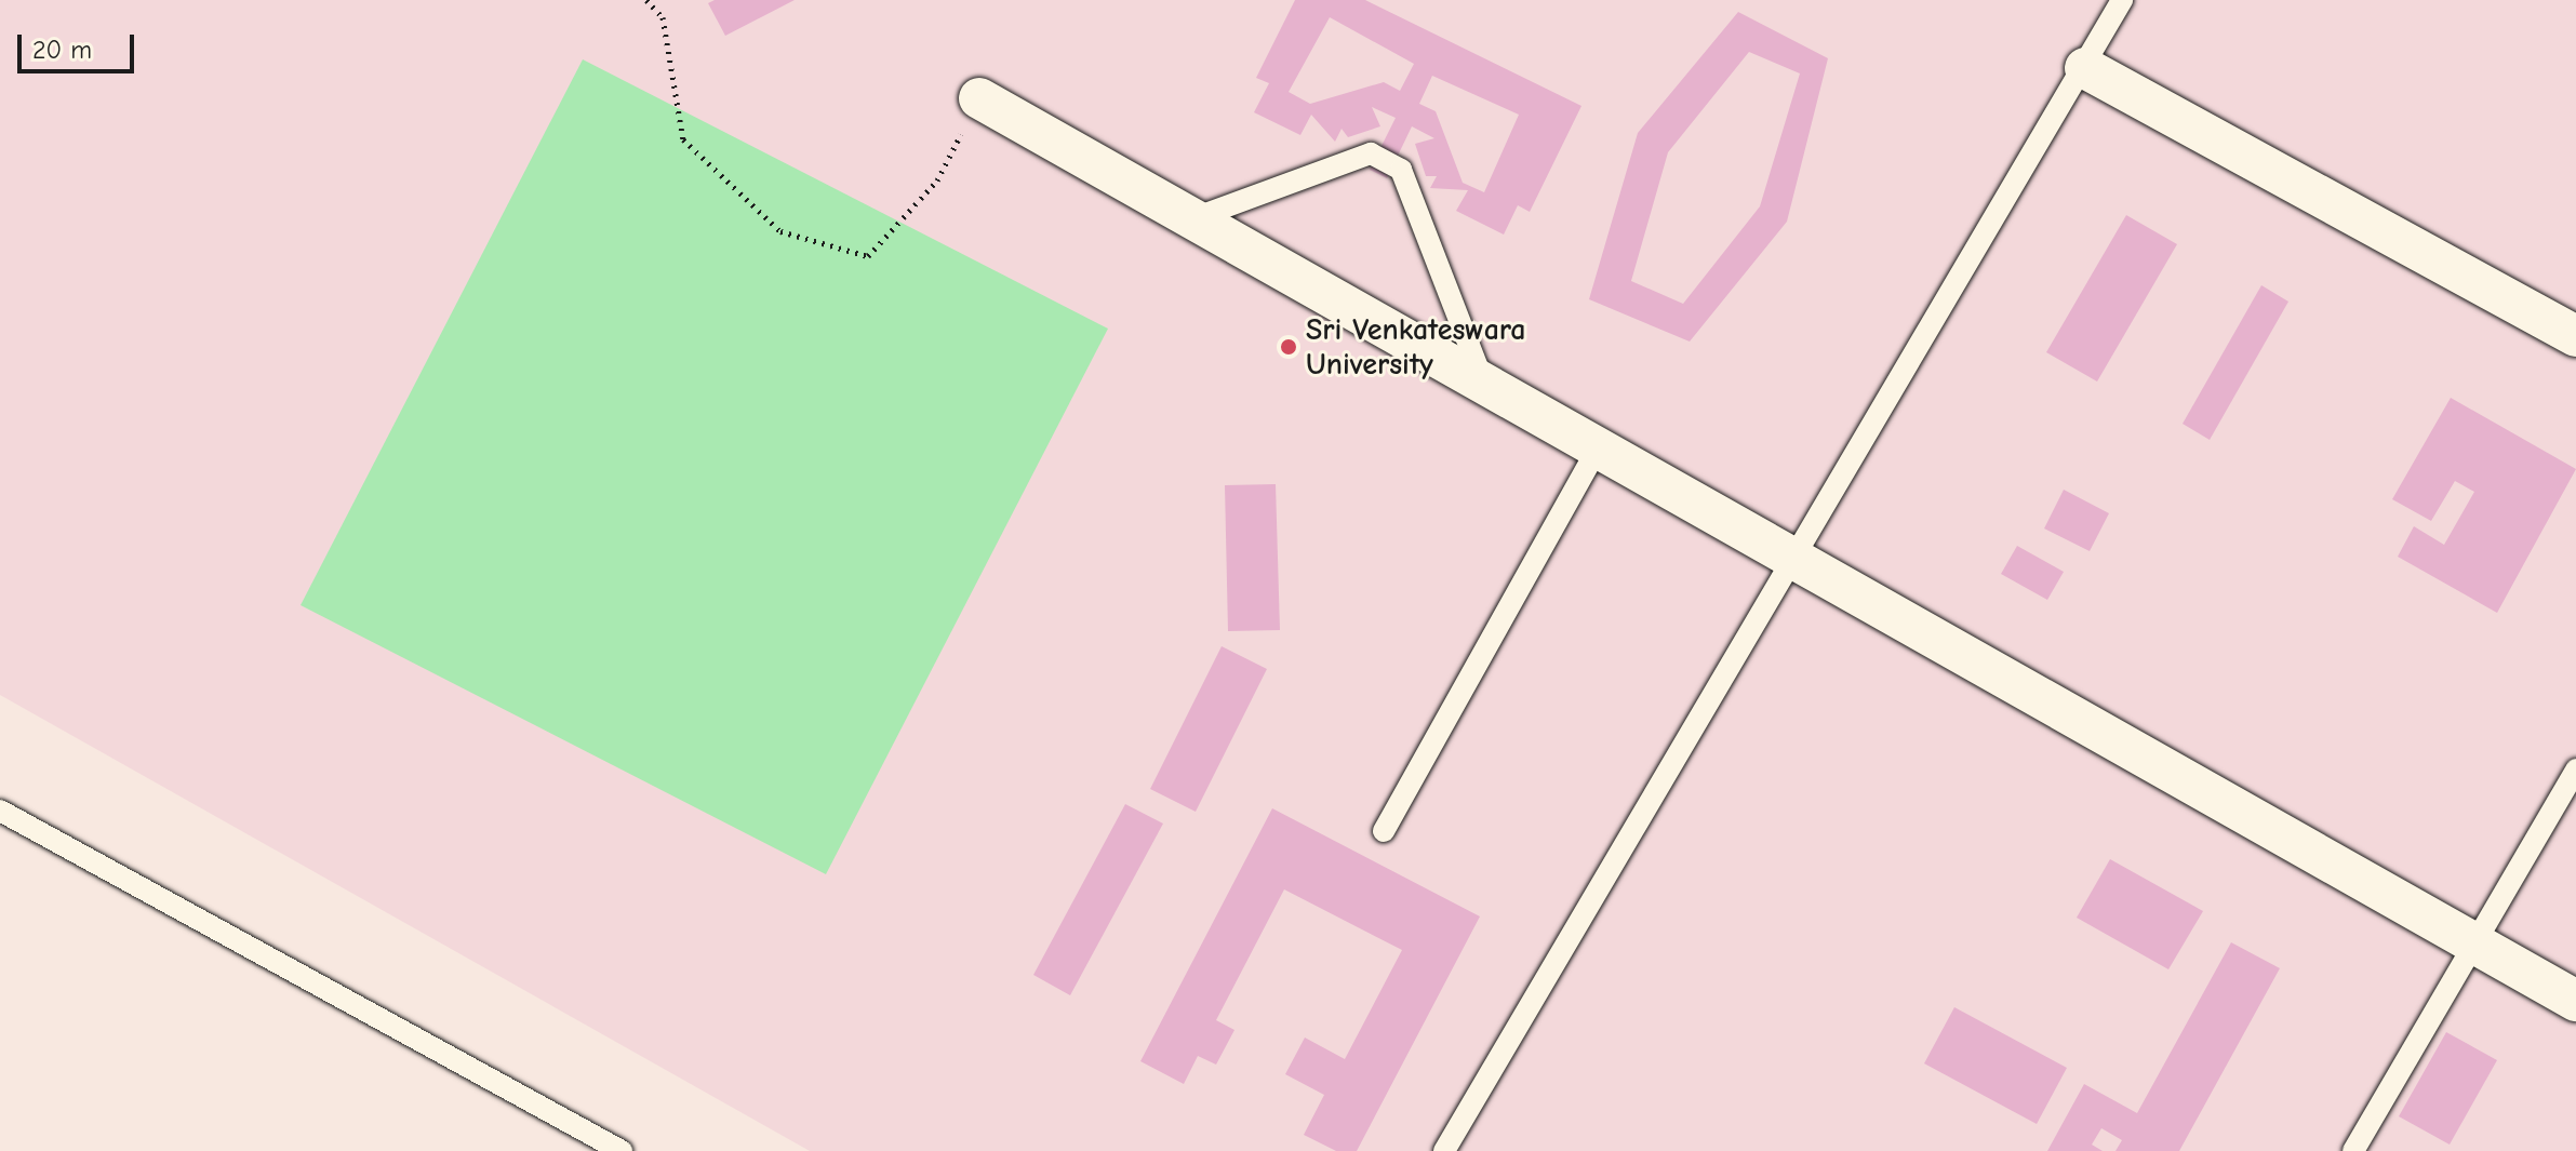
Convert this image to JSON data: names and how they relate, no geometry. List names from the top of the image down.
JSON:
{
  "places": ["Sri Venkateswara University"],
  "scale_bar": "20 m"
}
